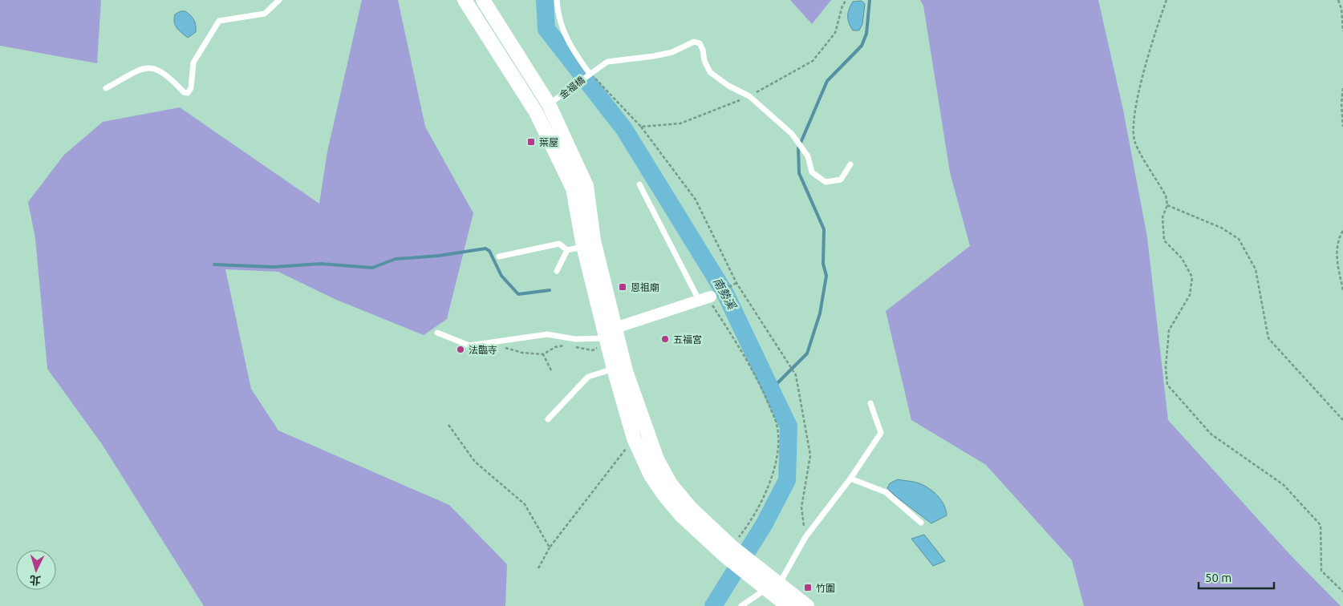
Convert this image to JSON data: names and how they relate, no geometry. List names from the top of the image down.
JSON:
{
  "streets": {
    "lane": ["金福橋"]
  },
  "water": ["南勢溪"],
  "places": {
    "transit": ["葉屋", "恩祖廟", "竹圍"],
    "other": ["五福宮", "法臨寺"]
  },
  "scale_bar": "50 m",
  "north": "bottom"
}
